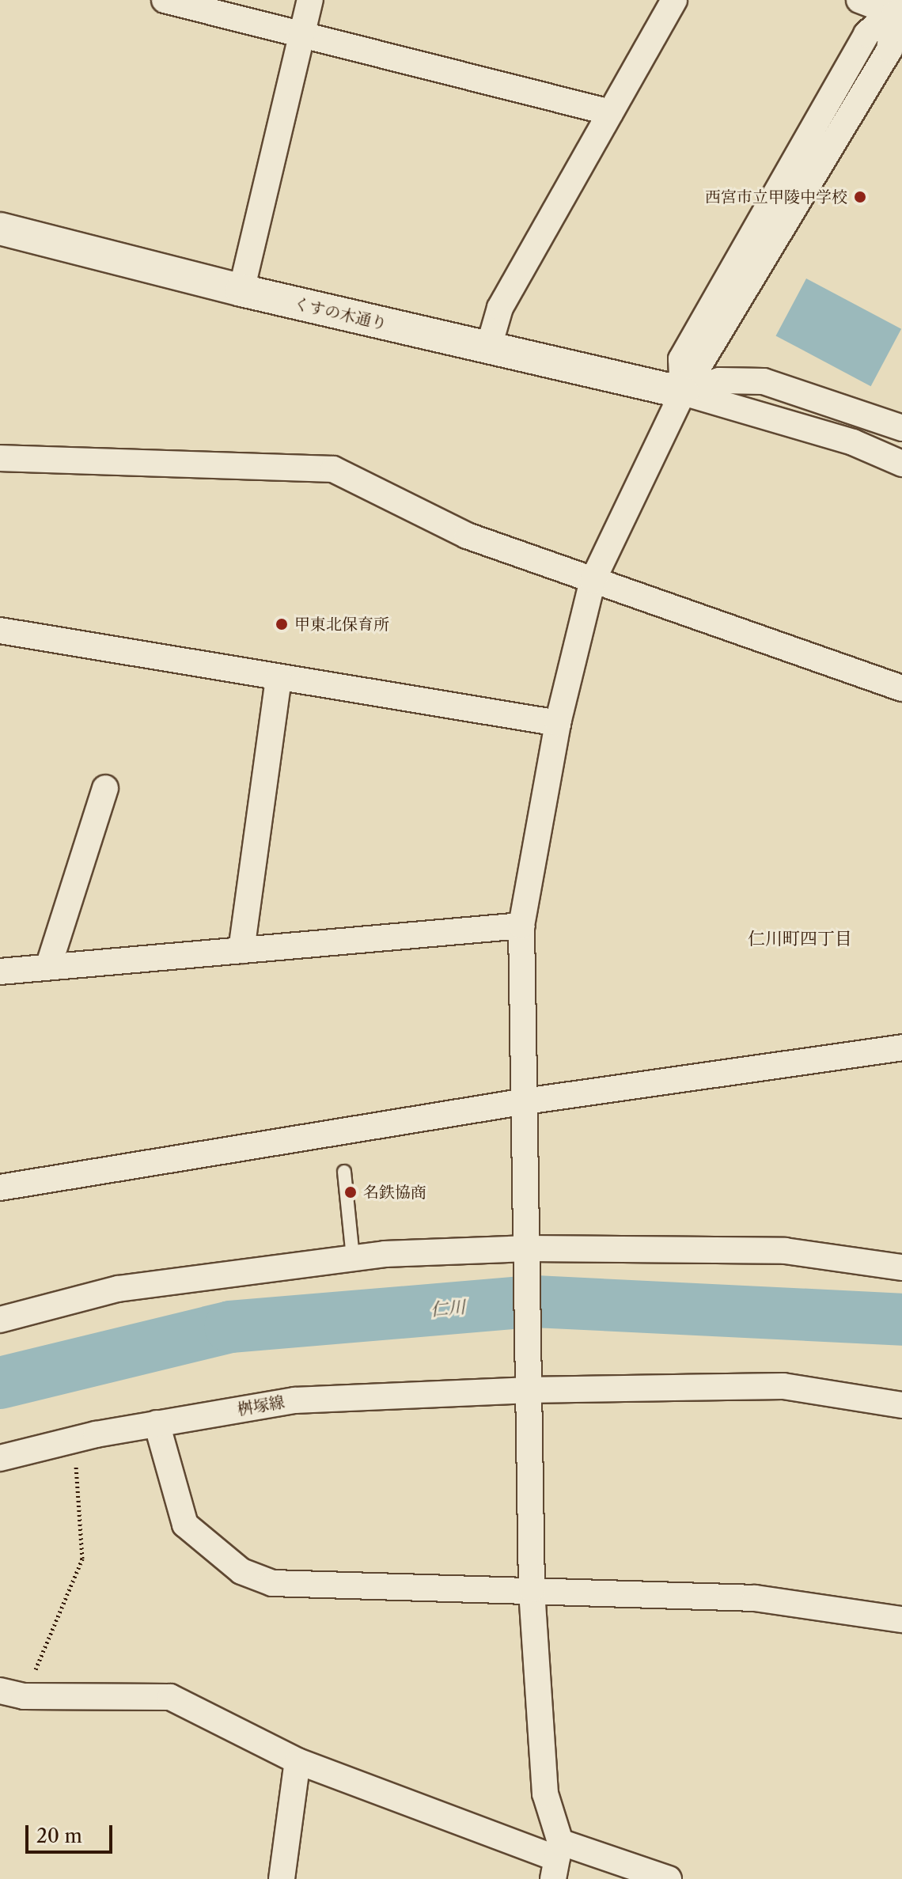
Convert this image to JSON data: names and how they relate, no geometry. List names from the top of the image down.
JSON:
{
  "streets": {
    "street": ["くすの木通り", "桝塚線"]
  },
  "districts": ["仁川町四丁目"],
  "water": ["仁川"],
  "places": ["西宮市立甲陵中学校", "甲東北保育所", "名鉄協商"],
  "scale_bar": "20 m"
}
